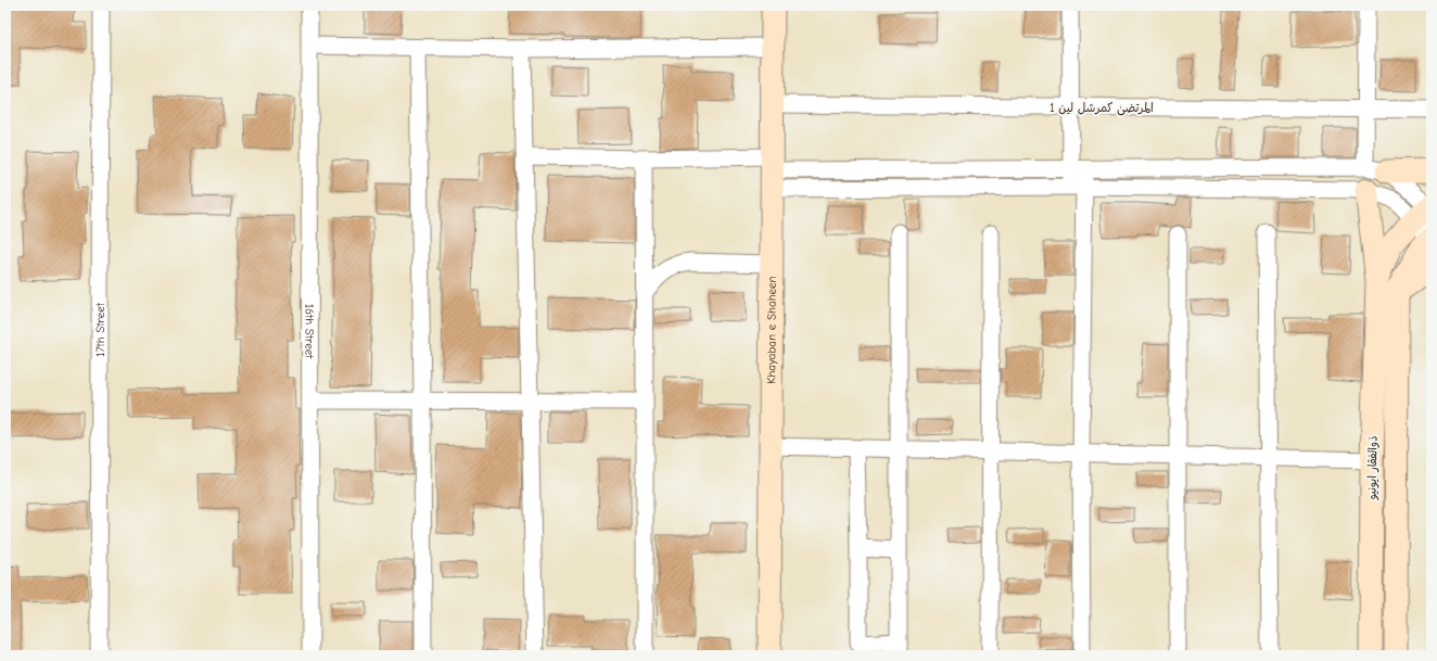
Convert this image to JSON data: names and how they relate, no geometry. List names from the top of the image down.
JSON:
{
  "streets": {
    "street": [
      "المرتضیٰ کمرشل لین 1",
      "17th Street",
      "16th Street",
      "Khayaban e Shaheen",
      "ذوالفقار ایونیو"
    ]
  },
  "crossings": [
    ["المرتضیٰ کمرشل لین 1", "Khayaban e Shaheen"]
  ]
}
